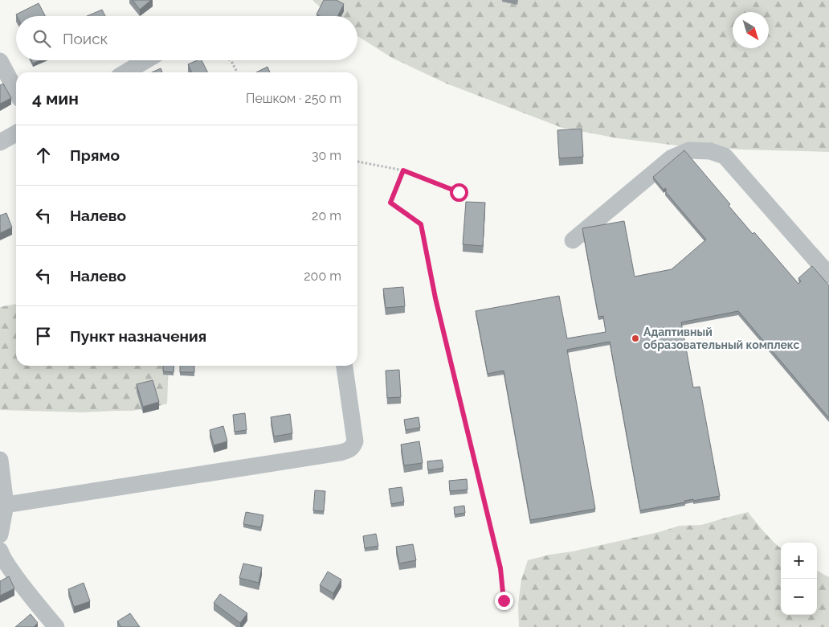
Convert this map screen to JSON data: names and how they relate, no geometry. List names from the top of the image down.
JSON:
{
  "places": ["Адаптивный образовательный комплекс"],
  "north": "bottom right",
  "page": {
    "search": "Поиск",
    "heading": ["4 мин", "Пешком · 250 m"],
    "list": [
      ["Прямо", "30 m"],
      ["Налево", "20 m"],
      ["Налево", "200 m"],
      "Пункт назначения"
    ],
    "map_buttons": ["+", "−"]
  }
}
